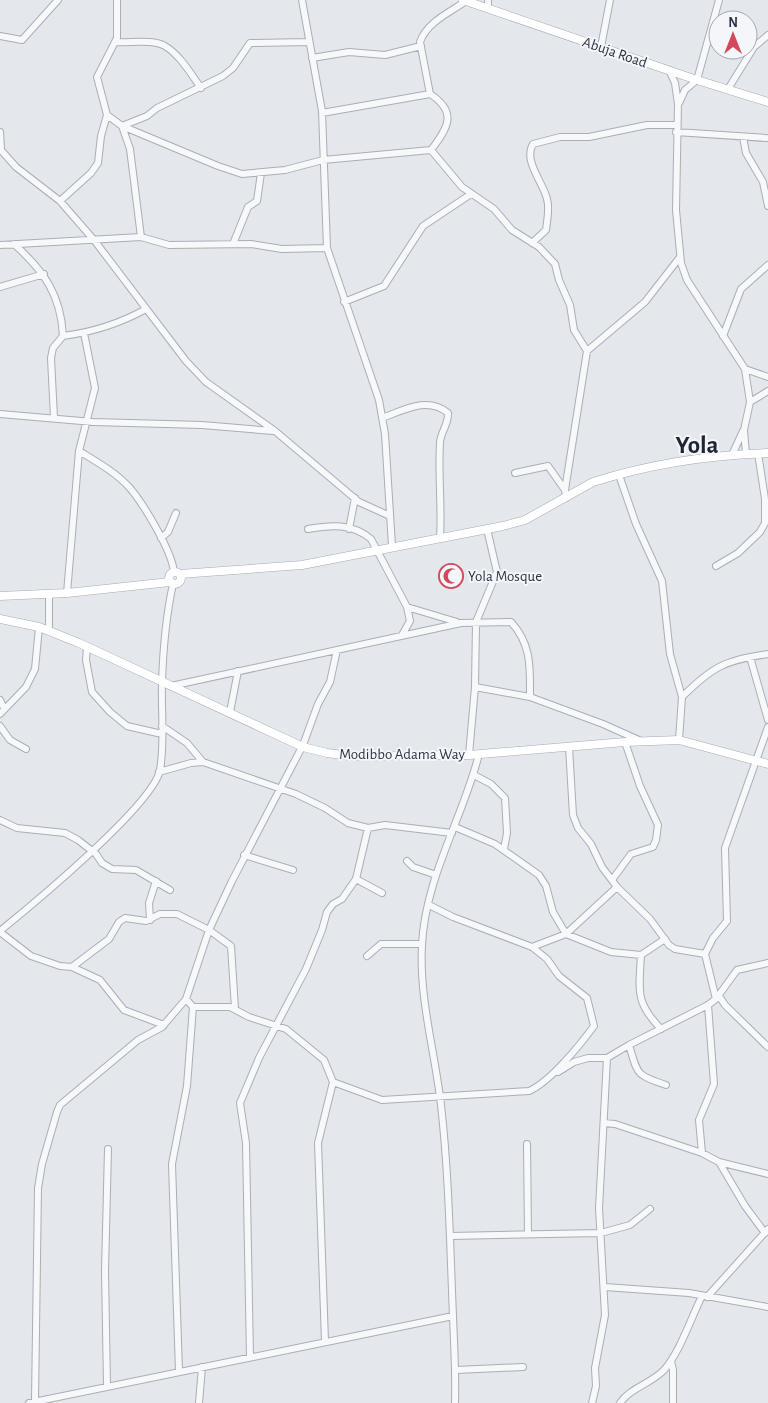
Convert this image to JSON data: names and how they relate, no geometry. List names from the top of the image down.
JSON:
{
  "streets": {
    "main road": ["Abuja Road", "Modibbo Adama Way"]
  },
  "districts": ["Yola"],
  "places": {
    "mosque": ["Yola Mosque"]
  },
  "north": "top"
}
